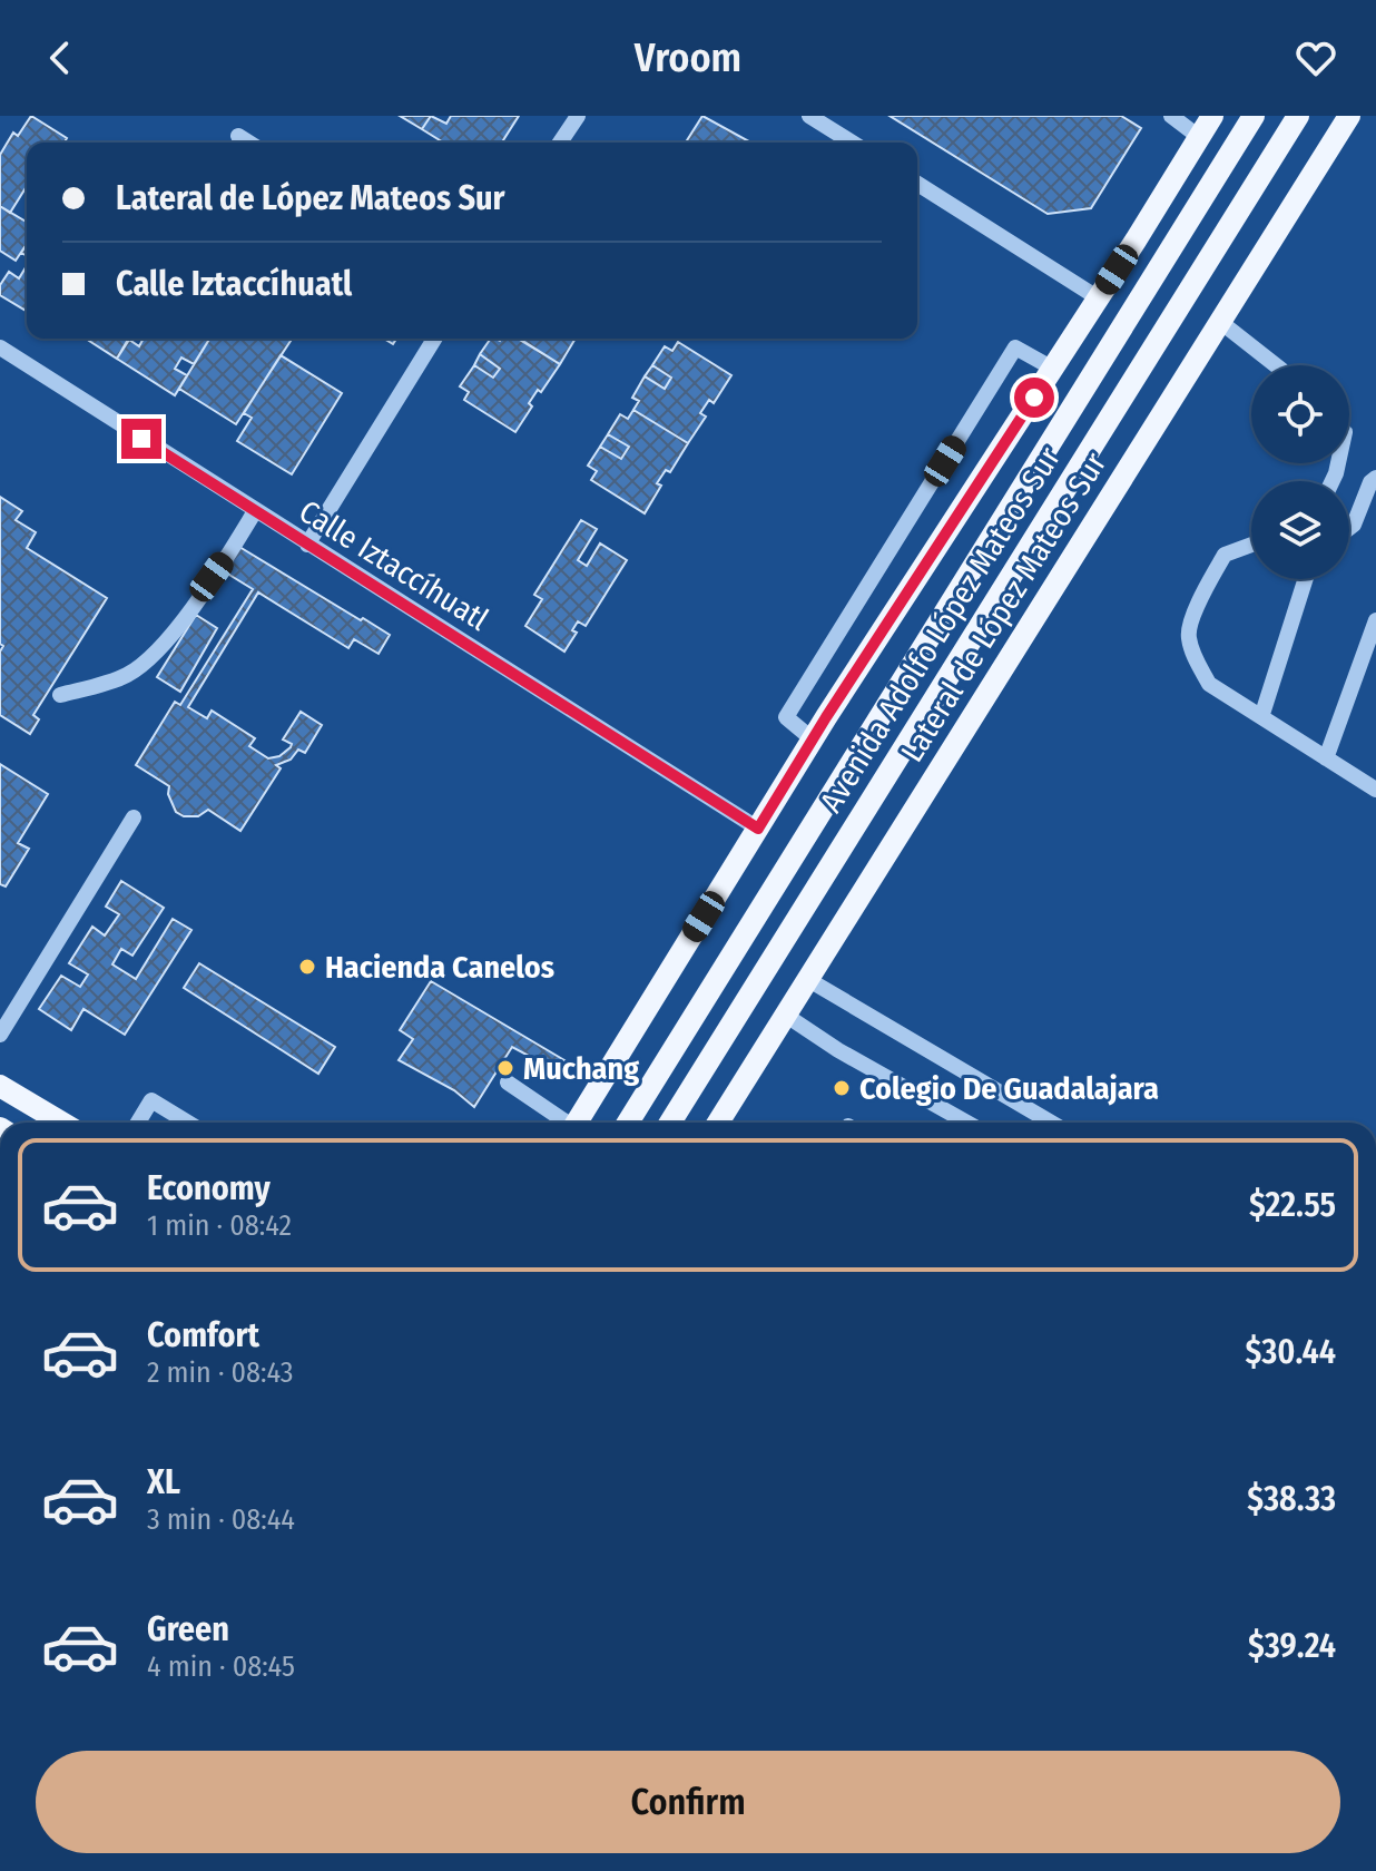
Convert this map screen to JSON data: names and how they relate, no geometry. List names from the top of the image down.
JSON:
{
  "streets": {
    "main road": ["Lateral de López Mateos Sur", "Avenida Adolfo López Mateos Sur"],
    "street": ["Calle Iztaccíhuatl"]
  },
  "places": ["Hacienda Canelos", "Muchang", "Colegio De Guadalajara"],
  "page": {
    "header": "Vroom",
    "banner": ["Lateral de López Mateos Sur", "Calle Iztaccíhuatl"],
    "list": [
      {
        "name": "Economy",
        "note": "1 min · 08:42",
        "value": "$22.55"
      },
      {
        "name": "Comfort",
        "note": "2 min · 08:43",
        "value": "$30.44"
      },
      {
        "name": "XL",
        "note": "3 min · 08:44",
        "value": "$38.33"
      },
      {
        "name": "Green",
        "note": "4 min · 08:45",
        "value": "$39.24"
      }
    ],
    "buttons": "Confirm"
  }
}
